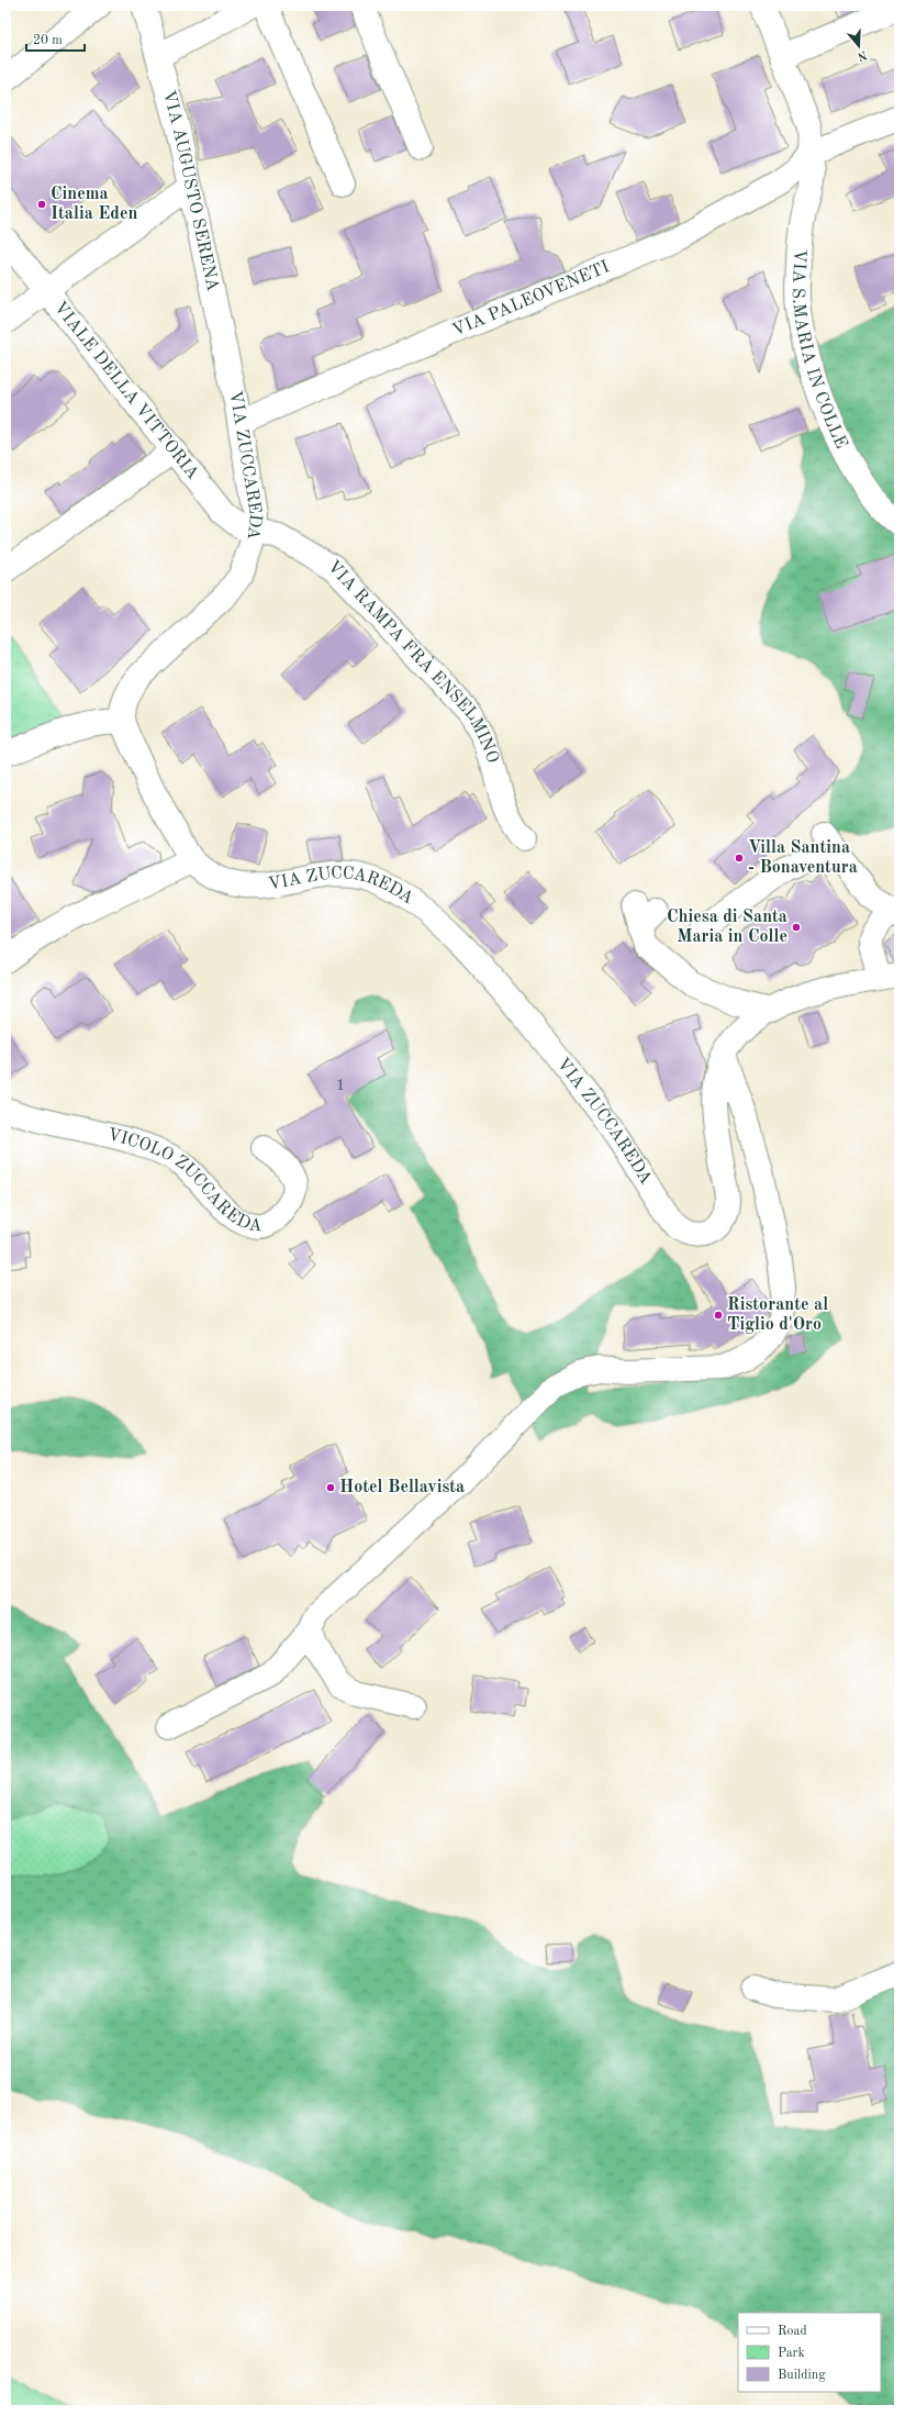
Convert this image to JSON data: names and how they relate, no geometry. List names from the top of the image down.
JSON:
{
  "streets": {
    "street": [
      "VIA AUGUSTO SERENA",
      "VIA PALEOVENETI",
      "VIA S.MARIA IN COLLE",
      "VIALE DELLA VITTORIA",
      "VIA ZUCCAREDA",
      "VIA RAMPA FRÀ ENSELMINO",
      "VICOLO ZUCCAREDA"
    ]
  },
  "crossings": [
    ["VIA AUGUSTO SERENA", "VIA ZUCCAREDA"],
    ["VIA PALEOVENETI", "VIA S.MARIA IN COLLE"],
    ["VIA PALEOVENETI", "VIA ZUCCAREDA"],
    ["VIALE DELLA VITTORIA", "VIA ZUCCAREDA"],
    ["VIALE DELLA VITTORIA", "VIA RAMPA FRÀ ENSELMINO"],
    ["VIA ZUCCAREDA", "VIA RAMPA FRÀ ENSELMINO"]
  ],
  "places": [
    "Cinema Italia Eden",
    "Villa Santina - Bonaventura",
    "Chiesa di Santa Maria in Colle",
    "Ristorante al Tiglio d'Oro",
    "Hotel Bellavista"
  ],
  "house_numbers": ["1"],
  "legend": ["Road", "Park", "Building"],
  "scale_bar": "20 m",
  "north": "bottom"
}
